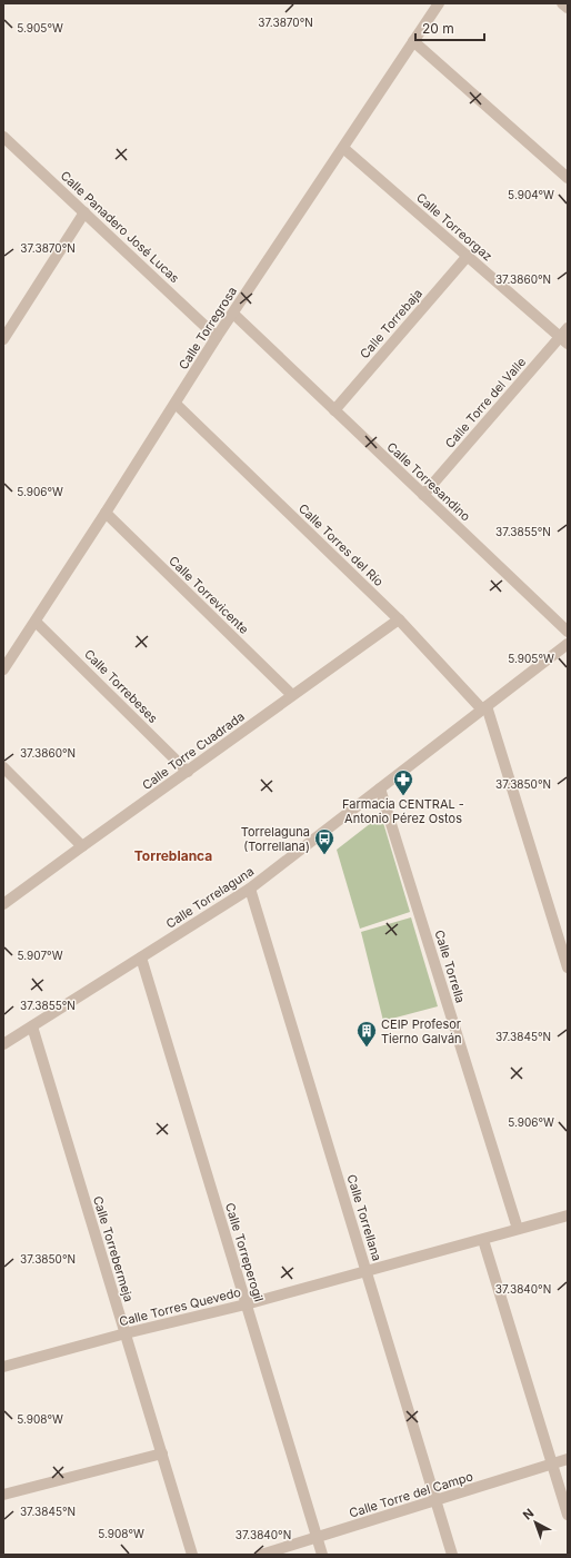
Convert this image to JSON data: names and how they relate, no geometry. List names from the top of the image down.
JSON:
{
  "streets": {
    "street": [
      "Calle Panadero José Lucas",
      "Calle Torreorgaz",
      "Calle Torrebaja",
      "Calle Torregrosa",
      "Calle Torre del Valle",
      "Calle Torresandino",
      "Calle Torres del Río",
      "Calle Torrevicente",
      "Calle Torrebeses",
      "Calle Torre Cuadrada",
      "Calle Torrelaguna",
      "Calle Torrella",
      "Calle Torrellana",
      "Calle Torrebermeja",
      "Calle Torreperogil",
      "Calle Torres Quevedo",
      "Calle Torre del Campo"
    ]
  },
  "crossings": [
    ["Calle Panadero José Lucas", "Calle Torregrosa"],
    ["Calle Torreorgaz", "Calle Torrebaja"],
    ["Calle Torreorgaz", "Calle Torregrosa"],
    ["Calle Torreorgaz", "Calle Torre del Valle"],
    ["Calle Torrebaja", "Calle Torresandino"],
    ["Calle Torregrosa", "Calle Torresandino"],
    ["Calle Torregrosa", "Calle Torres del Río"],
    ["Calle Torregrosa", "Calle Torrevicente"],
    ["Calle Torregrosa", "Calle Torrebeses"],
    ["Calle Torre del Valle", "Calle Torresandino"],
    ["Calle Torres del Río", "Calle Torre Cuadrada"],
    ["Calle Torres del Río", "Calle Torrelaguna"],
    ["Calle Torrevicente", "Calle Torre Cuadrada"],
    ["Calle Torrebeses", "Calle Torre Cuadrada"],
    ["Calle Torrelaguna", "Calle Torrella"],
    ["Calle Torrelaguna", "Calle Torrellana"],
    ["Calle Torrelaguna", "Calle Torrebermeja"],
    ["Calle Torrelaguna", "Calle Torreperogil"],
    ["Calle Torrella", "Calle Torres Quevedo"],
    ["Calle Torrellana", "Calle Torres Quevedo"],
    ["Calle Torrellana", "Calle Torre del Campo"],
    ["Calle Torrebermeja", "Calle Torres Quevedo"],
    ["Calle Torreperogil", "Calle Torres Quevedo"],
    ["Calle Torreperogil", "Calle Torre del Campo"]
  ],
  "districts": ["Torreblanca"],
  "places": {
    "pharmacy": ["Farmacia CENTRAL - Antonio Pérez Ostos"],
    "bus stop": ["Torrelaguna (Torrellana)"],
    "building": ["CEIP Profesor Tierno Galván"]
  },
  "scale_bar": "20 m",
  "north": "top left",
  "coordinates": [
    "37.3870°N",
    "5.905°W",
    "5.904°W",
    "37.3860°N",
    "5.906°W",
    "37.3855°N",
    "37.3850°N",
    "5.907°W",
    "37.3845°N",
    "37.3840°N",
    "5.908°W"
  ]
}
